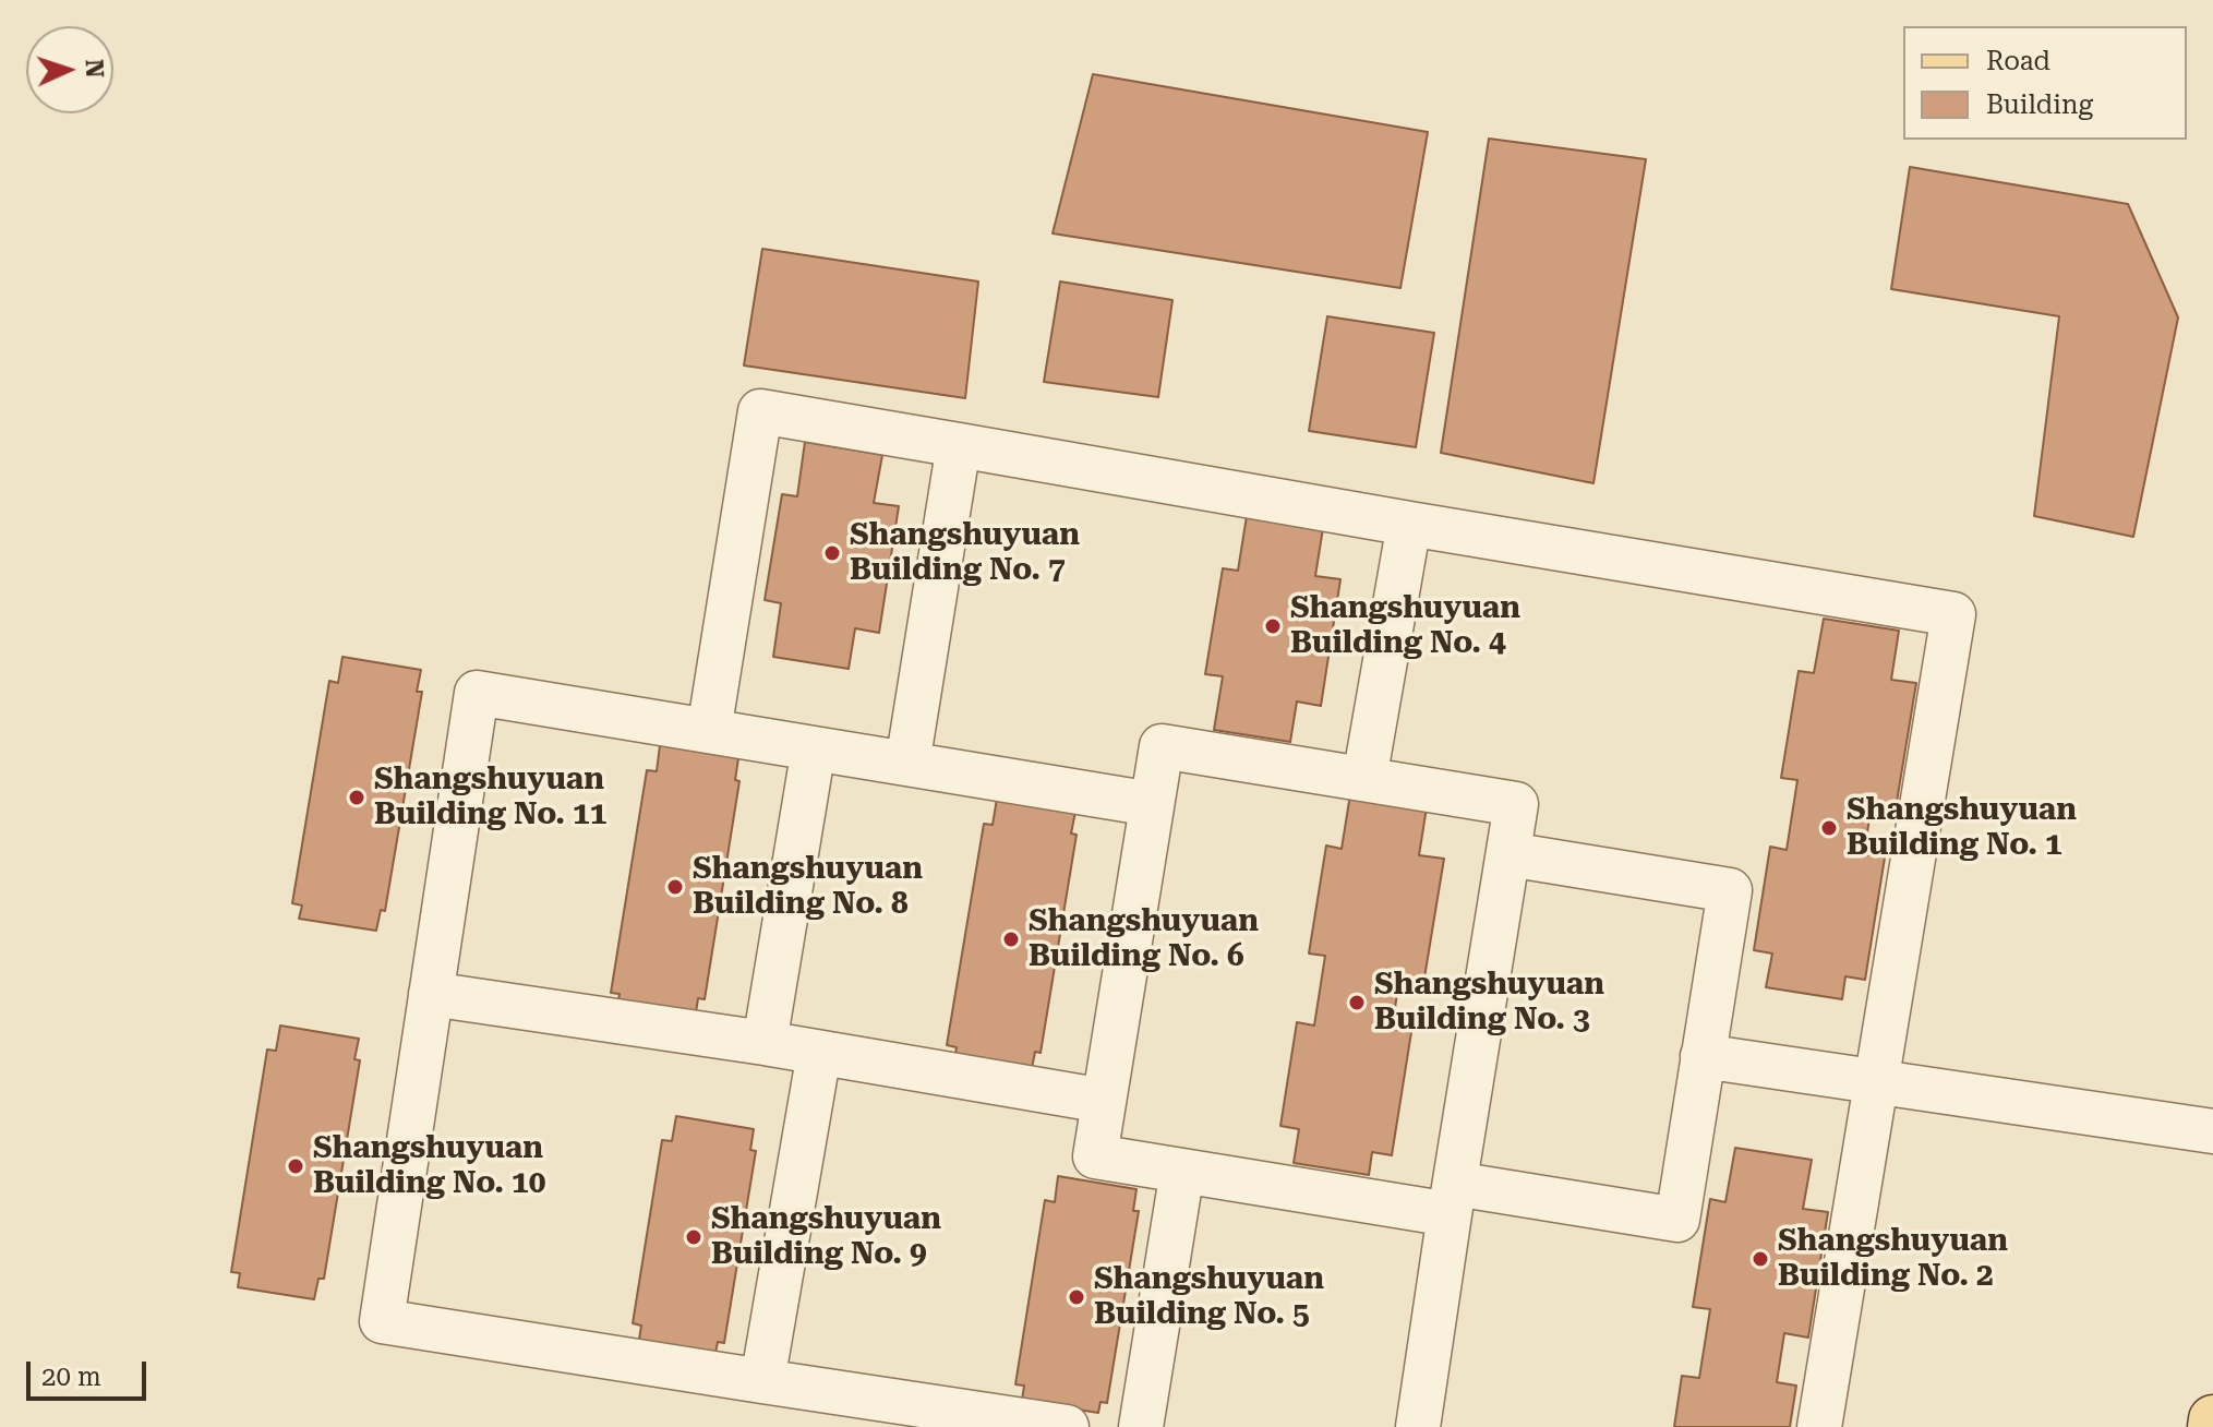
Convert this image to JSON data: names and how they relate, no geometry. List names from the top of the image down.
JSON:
{
  "places": [
    "Shangshuyuan Building No. 7",
    "Shangshuyuan Building No. 4",
    "Shangshuyuan Building No. 11",
    "Shangshuyuan Building No. 1",
    "Shangshuyuan Building No. 8",
    "Shangshuyuan Building No. 6",
    "Shangshuyuan Building No. 3",
    "Shangshuyuan Building No. 10",
    "Shangshuyuan Building No. 9",
    "Shangshuyuan Building No. 2",
    "Shangshuyuan Building No. 5"
  ],
  "legend": ["Road", "Building"],
  "scale_bar": "20 m",
  "north": "right"
}
